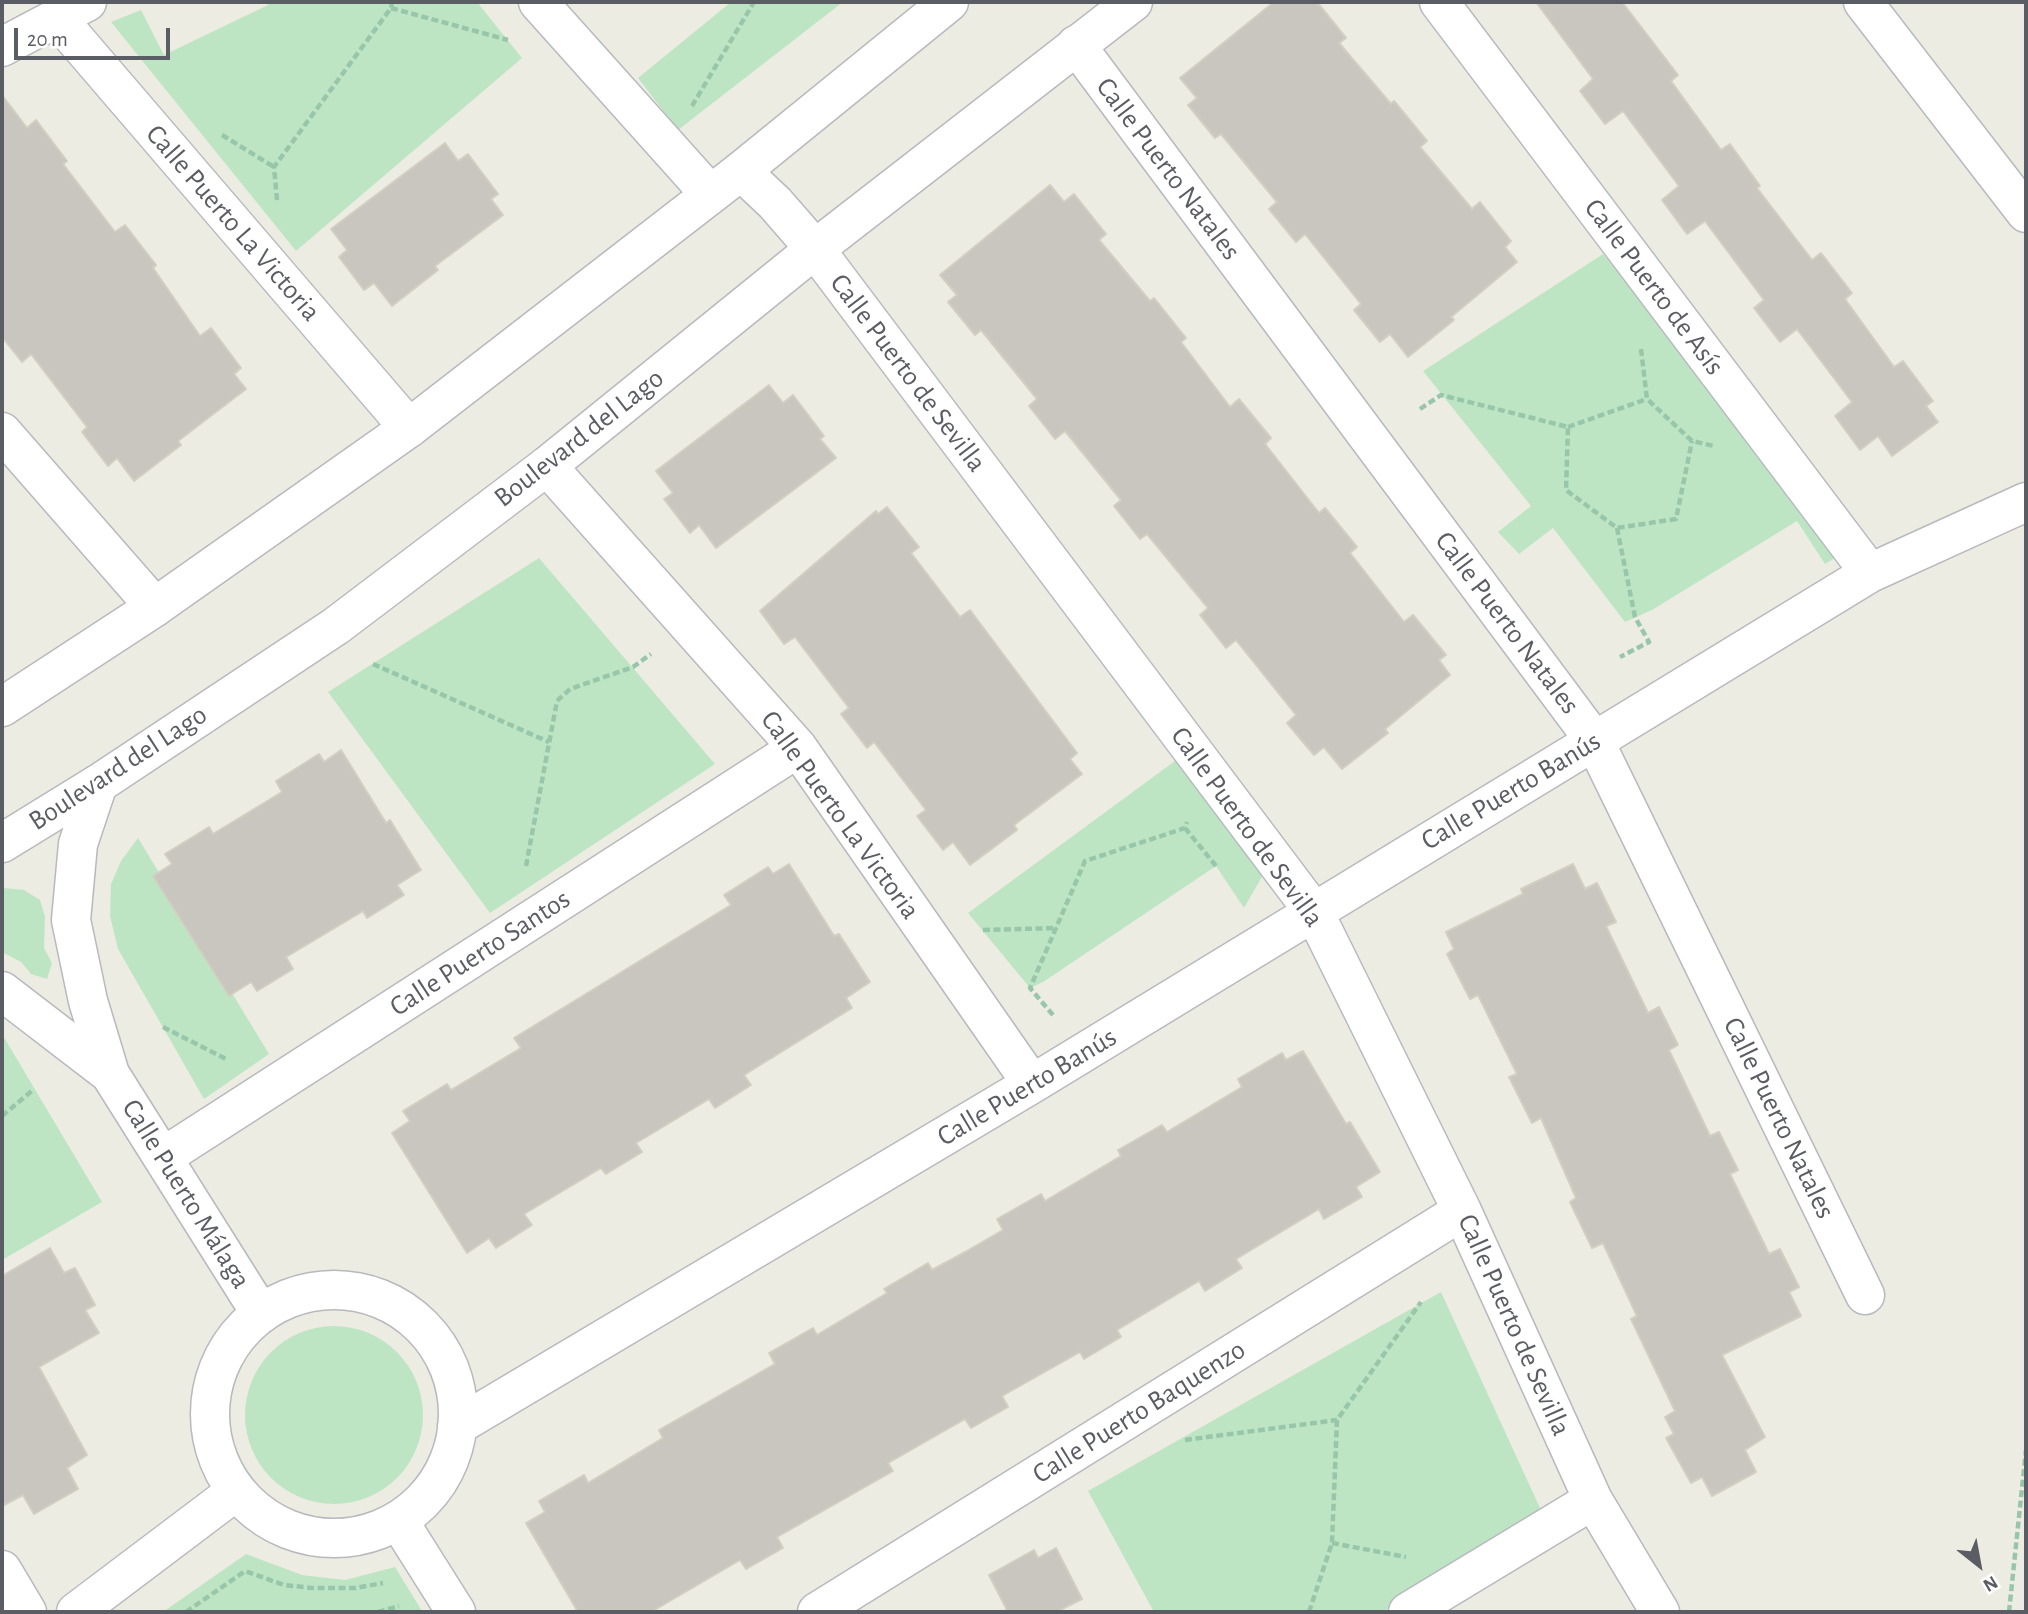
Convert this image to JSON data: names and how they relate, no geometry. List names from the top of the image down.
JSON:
{
  "streets": {
    "street": [
      "Calle Puerto Natales",
      "Calle Puerto La Victoria",
      "Calle Puerto de Asís",
      "Calle Puerto de Sevilla",
      "Boulevard del Lago",
      "Calle Puerto Banús",
      "Calle Puerto Santos",
      "Calle Puerto Málaga",
      "Calle Puerto Baquenzo"
    ]
  },
  "crossings": [
    ["Calle Puerto Natales", "Boulevard del Lago"],
    ["Calle Puerto Natales", "Calle Puerto Banús"],
    ["Calle Puerto La Victoria", "Boulevard del Lago"],
    ["Calle Puerto La Victoria", "Calle Puerto Banús"],
    ["Calle Puerto La Victoria", "Calle Puerto Santos"],
    ["Calle Puerto de Asís", "Calle Puerto Banús"],
    ["Calle Puerto de Sevilla", "Boulevard del Lago"],
    ["Calle Puerto de Sevilla", "Calle Puerto Banús"],
    ["Calle Puerto de Sevilla", "Calle Puerto Baquenzo"],
    ["Boulevard del Lago", "Calle Puerto Málaga"],
    ["Calle Puerto Banús", "Calle Puerto Málaga"],
    ["Calle Puerto Santos", "Calle Puerto Málaga"]
  ],
  "scale_bar": "20 m",
  "north": "bottom right"
}
